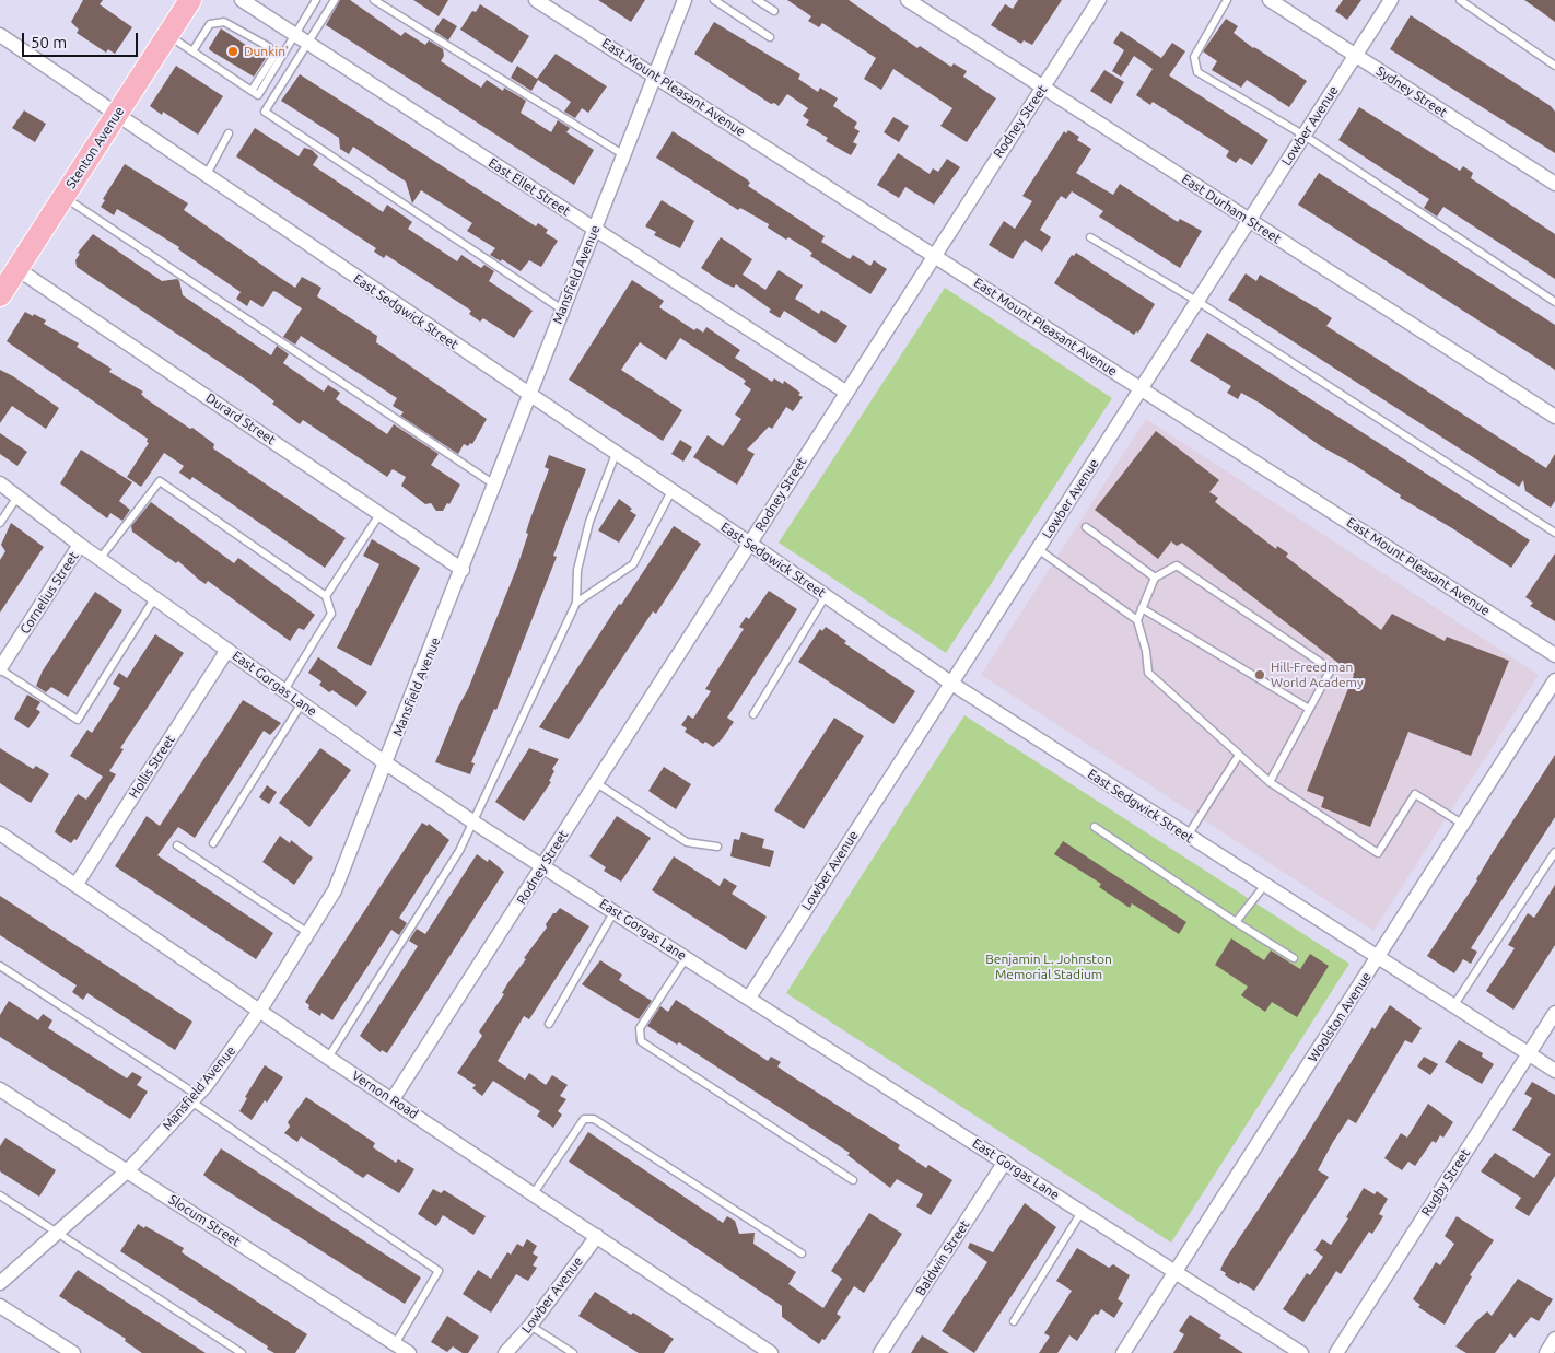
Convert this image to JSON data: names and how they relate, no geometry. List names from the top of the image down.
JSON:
{
  "streets": {
    "main road": ["Stenton Avenue"],
    "street": [
      "East Mount Pleasant Avenue",
      "Sydney Street",
      "Rodney Street",
      "Lowber Avenue",
      "East Ellet Street",
      "East Durham Street",
      "Mansfield Avenue",
      "East Sedgwick Street",
      "Durard Street",
      "Cornelius Street",
      "East Gorgas Lane",
      "Hollis Street",
      "Woolston Avenue",
      "Vernon Road",
      "Rugby Street",
      "Slocum Street",
      "Baldwin Street"
    ]
  },
  "crossings": [
    ["East Mount Pleasant Avenue", "Rodney Street"],
    ["East Mount Pleasant Avenue", "Lowber Avenue"],
    ["East Mount Pleasant Avenue", "Mansfield Avenue"],
    ["Sydney Street", "Lowber Avenue"],
    ["Rodney Street", "East Ellet Street"],
    ["Rodney Street", "East Durham Street"],
    ["Rodney Street", "East Sedgwick Street"],
    ["Rodney Street", "East Gorgas Lane"],
    ["Rodney Street", "Vernon Road"],
    ["Lowber Avenue", "East Durham Street"],
    ["Lowber Avenue", "East Sedgwick Street"],
    ["Lowber Avenue", "East Gorgas Lane"],
    ["Lowber Avenue", "Vernon Road"],
    ["Stenton Avenue", "East Sedgwick Street"],
    ["Stenton Avenue", "Durard Street"],
    ["East Ellet Street", "Mansfield Avenue"],
    ["Mansfield Avenue", "East Sedgwick Street"],
    ["Mansfield Avenue", "Durard Street"],
    ["Mansfield Avenue", "East Gorgas Lane"],
    ["Mansfield Avenue", "Vernon Road"],
    ["Mansfield Avenue", "Slocum Street"],
    ["East Sedgwick Street", "Woolston Avenue"],
    ["East Sedgwick Street", "Rugby Street"],
    ["Cornelius Street", "East Gorgas Lane"],
    ["East Gorgas Lane", "Hollis Street"],
    ["East Gorgas Lane", "Woolston Avenue"],
    ["East Gorgas Lane", "Baldwin Street"],
    ["Hollis Street", "Vernon Road"]
  ],
  "parks": ["Benjamin L. Johnston Memorial Stadium"],
  "places": ["Dunkin'", "Hill-Freedman World Academy"],
  "scale_bar": "50 m"
}
